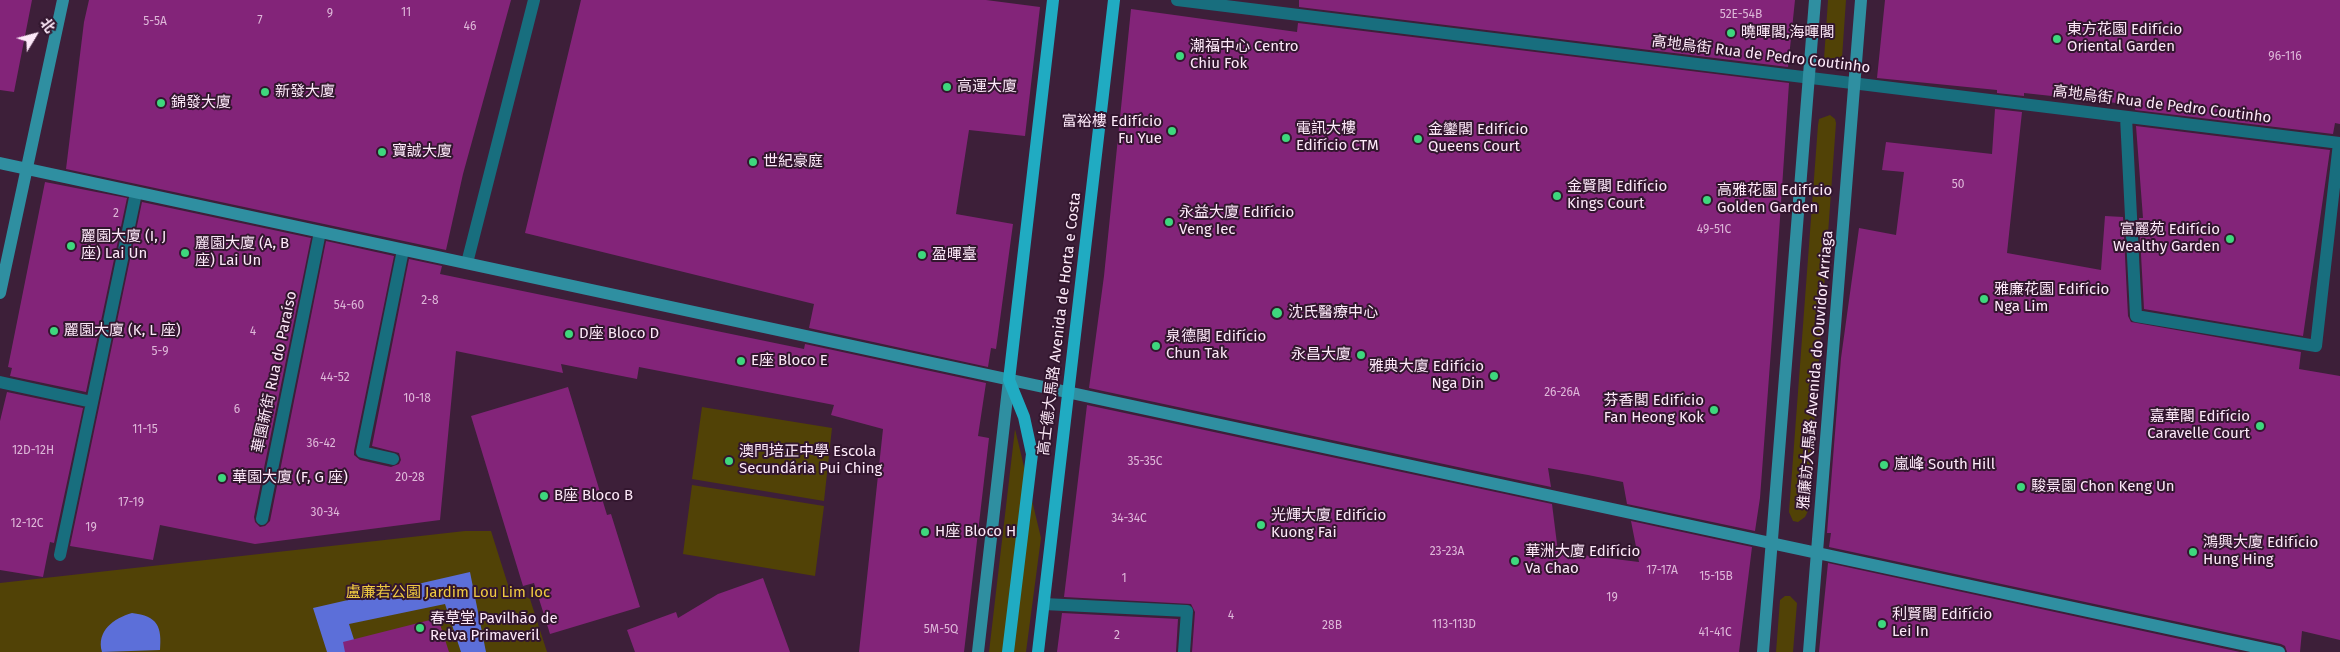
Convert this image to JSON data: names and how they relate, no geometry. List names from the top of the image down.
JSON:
{
  "streets": {
    "main road": ["高士德大馬路 Avenida de Horta e Costa"],
    "street": ["高地烏街 Rua de Pedro Coutinho", "雅廉訪大馬路 Avenida do Ouvidor Arriaga", "華園新街 Rua do Paraíso"]
  },
  "crossings": [
    ["高地烏街 Rua de Pedro Coutinho", "雅廉訪大馬路 Avenida do Ouvidor Arriaga"]
  ],
  "parks": ["盧廉若公園 Jardim Lou Lim Ioc"],
  "places": [
    "曉暉閣,海暉閣",
    "東方花園 Edifício Oriental Garden",
    "潮福中心 Centro Chiu Fok",
    "高運大廈",
    "新發大廈",
    "錦發大廈",
    "富裕樓 Edifício Fu Yue",
    "電訊大樓 Edifício CTM",
    "金鑾閣 Edifício Queens Court",
    "寶誠大廈",
    "世紀豪庭",
    "金賢閣 Edifício Kings Court",
    "高雅花園 Edifício Golden Garden",
    "永益大廈 Edifício Veng Iec",
    "富麗苑 Edifício Wealthy Garden",
    "麗園大廈 (I, J 座) Lai Un",
    "麗園大廈 (A, B 座) Lai Un",
    "盈暉臺",
    "雅廉花園 Edifício Nga Lim",
    "沈氏醫療中心",
    "麗園大廈 (K, L 座)",
    "D座 Bloco D",
    "泉德閣 Edifício Chun Tak",
    "永昌大廈",
    "E座 Bloco E",
    "雅典大廈 Edifício Nga Din",
    "芬香閣 Edifício Fan Heong Kok",
    "嘉華閣 Edifício Caravelle Court",
    "澳門培正中學 Escola Secundária Pui Ching",
    "嵐峰 South Hill",
    "華園大廈 (F, G 座)",
    "駿景園 Chon Keng Un",
    "B座 Bloco B",
    "光輝大廈 Edifício Kuong Fai",
    "H座 Bloco H",
    "鴻興大廈 Edifício Hung Hing",
    "華洲大廈 Edifício Va Chao",
    "利賢閣 Edifício Lei In",
    "春草堂 Pavilhão de Relva Primaveril"
  ],
  "house_numbers": [
    "11",
    "9",
    "52E-54B",
    "7",
    "5-5A",
    "46",
    "96-116",
    "50",
    "2",
    "49-51C",
    "2-8",
    "54-60",
    "4",
    "5-9",
    "44-52",
    "26-26A",
    "10-18",
    "6",
    "11-15",
    "36-42",
    "12D-12H",
    "35-35C",
    "20-28",
    "17-19",
    "30-34",
    "34-34C",
    "12-12C",
    "19",
    "23-23A",
    "17-17A",
    "15-15B",
    "1",
    "19",
    "4",
    "113-113D",
    "28B",
    "5M-5Q",
    "41-41C",
    "2"
  ],
  "north": "top right"
}
